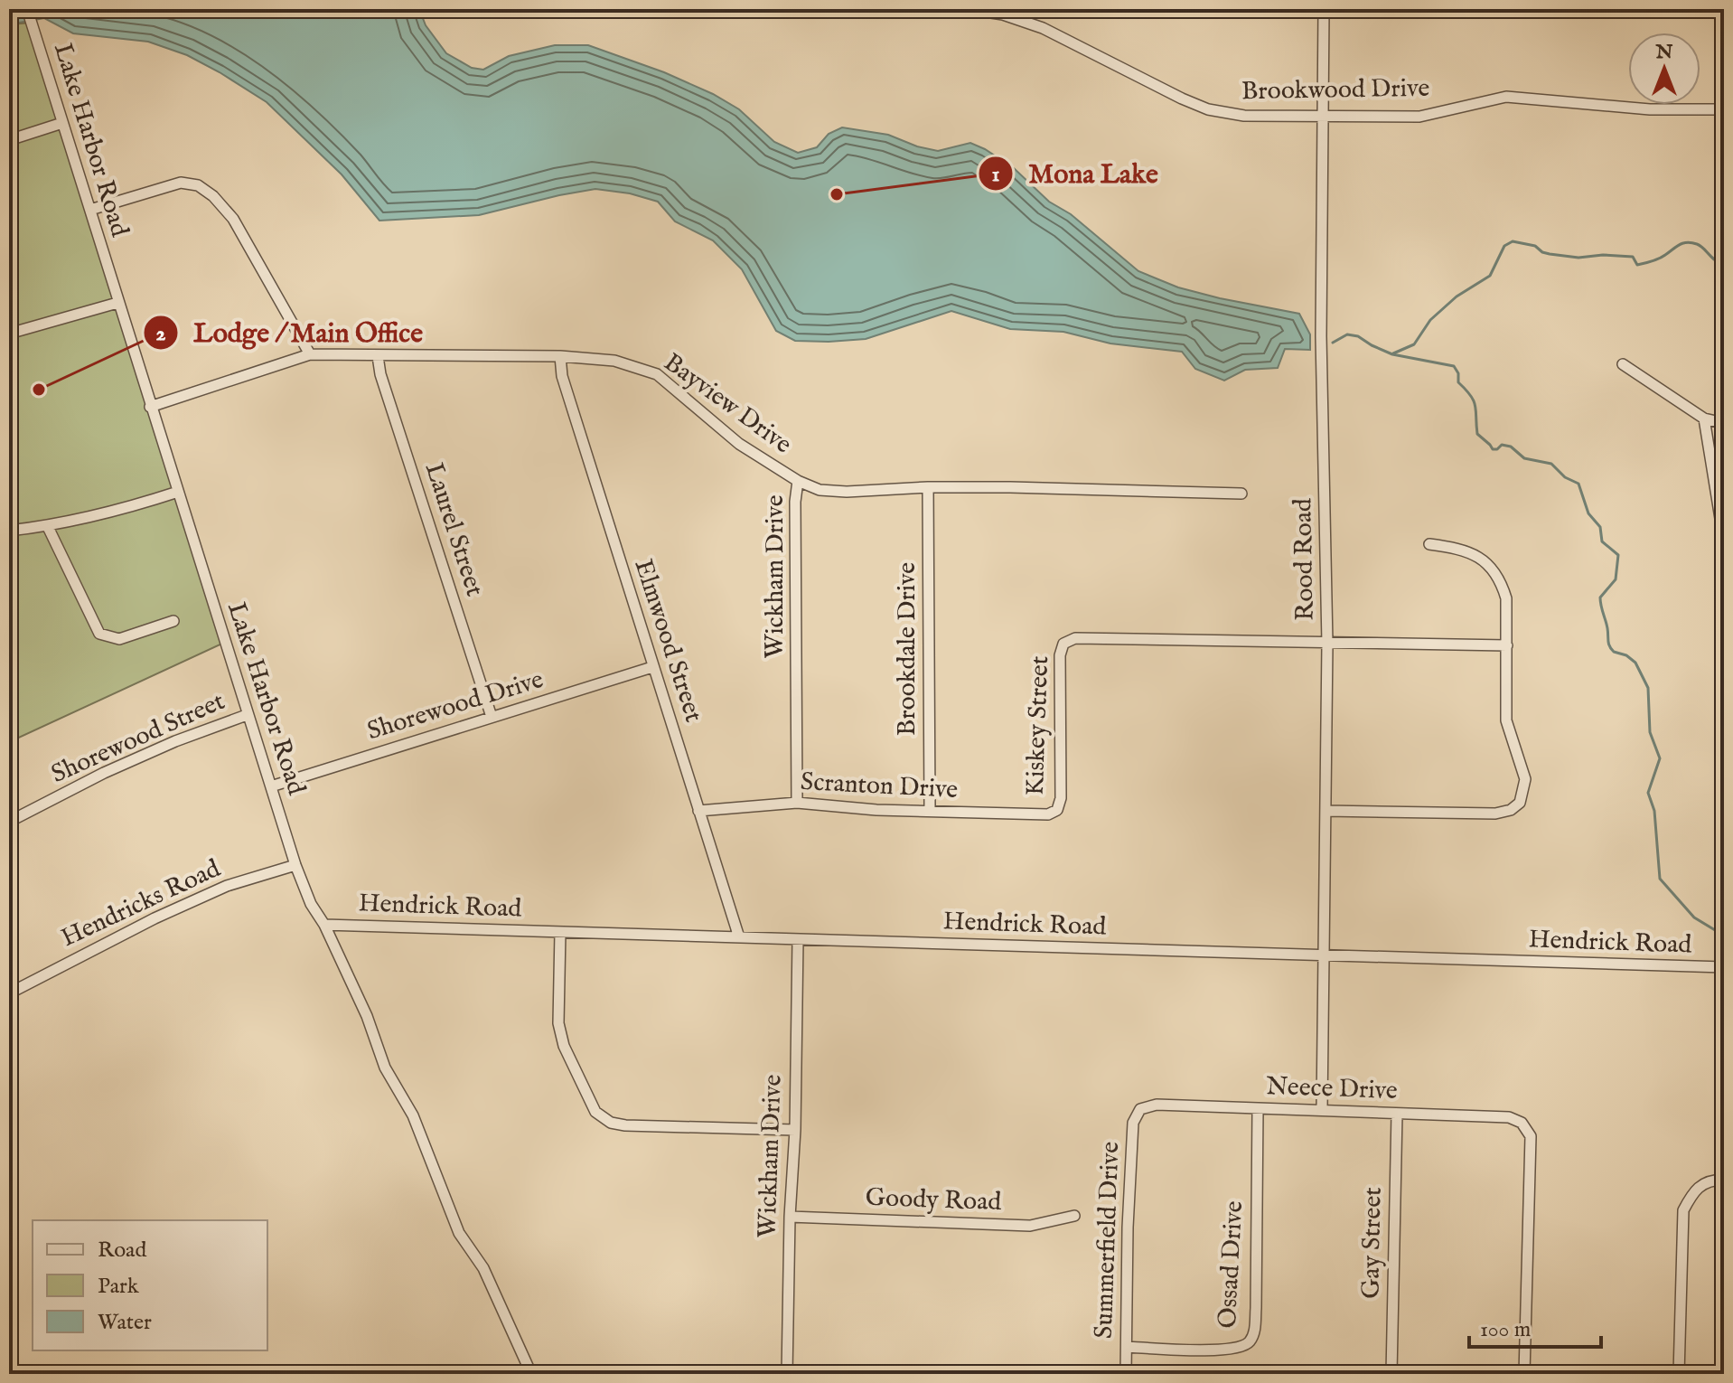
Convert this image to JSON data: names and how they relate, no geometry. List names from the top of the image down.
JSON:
{
  "streets": {
    "street": [
      "Brookwood Drive",
      "Lake Harbor Road",
      "Bayview Drive",
      "Laurel Street",
      "Rood Road",
      "Wickham Drive",
      "Elmwood Street",
      "Brookdale Drive",
      "Shorewood Drive",
      "Kiskey Street",
      "Shorewood Street",
      "Scranton Drive",
      "Hendricks Road",
      "Hendrick Road",
      "Neece Drive",
      "Goody Road",
      "Summerfield Drive",
      "Gay Street",
      "Ossad Drive"
    ]
  },
  "crossings": [
    ["Brookwood Drive", "Rood Road"],
    ["Lake Harbor Road", "Bayview Drive"],
    ["Lake Harbor Road", "Shorewood Drive"],
    ["Lake Harbor Road", "Shorewood Street"],
    ["Lake Harbor Road", "Hendricks Road"],
    ["Lake Harbor Road", "Hendrick Road"],
    ["Bayview Drive", "Laurel Street"],
    ["Bayview Drive", "Wickham Drive"],
    ["Bayview Drive", "Elmwood Street"],
    ["Bayview Drive", "Brookdale Drive"],
    ["Laurel Street", "Shorewood Drive"],
    ["Rood Road", "Kiskey Street"],
    ["Rood Road", "Hendrick Road"],
    ["Rood Road", "Neece Drive"],
    ["Wickham Drive", "Scranton Drive"],
    ["Wickham Drive", "Hendrick Road"],
    ["Wickham Drive", "Goody Road"],
    ["Elmwood Street", "Shorewood Drive"],
    ["Elmwood Street", "Scranton Drive"],
    ["Elmwood Street", "Hendrick Road"],
    ["Brookdale Drive", "Scranton Drive"],
    ["Kiskey Street", "Scranton Drive"],
    ["Neece Drive", "Summerfield Drive"],
    ["Neece Drive", "Gay Street"],
    ["Neece Drive", "Ossad Drive"],
    ["Summerfield Drive", "Ossad Drive"]
  ],
  "places": ["Mona Lake", "Lodge / Main Office"],
  "legend": ["Road", "Park", "Water"],
  "scale_bar": "100 m",
  "north": "top"
}
